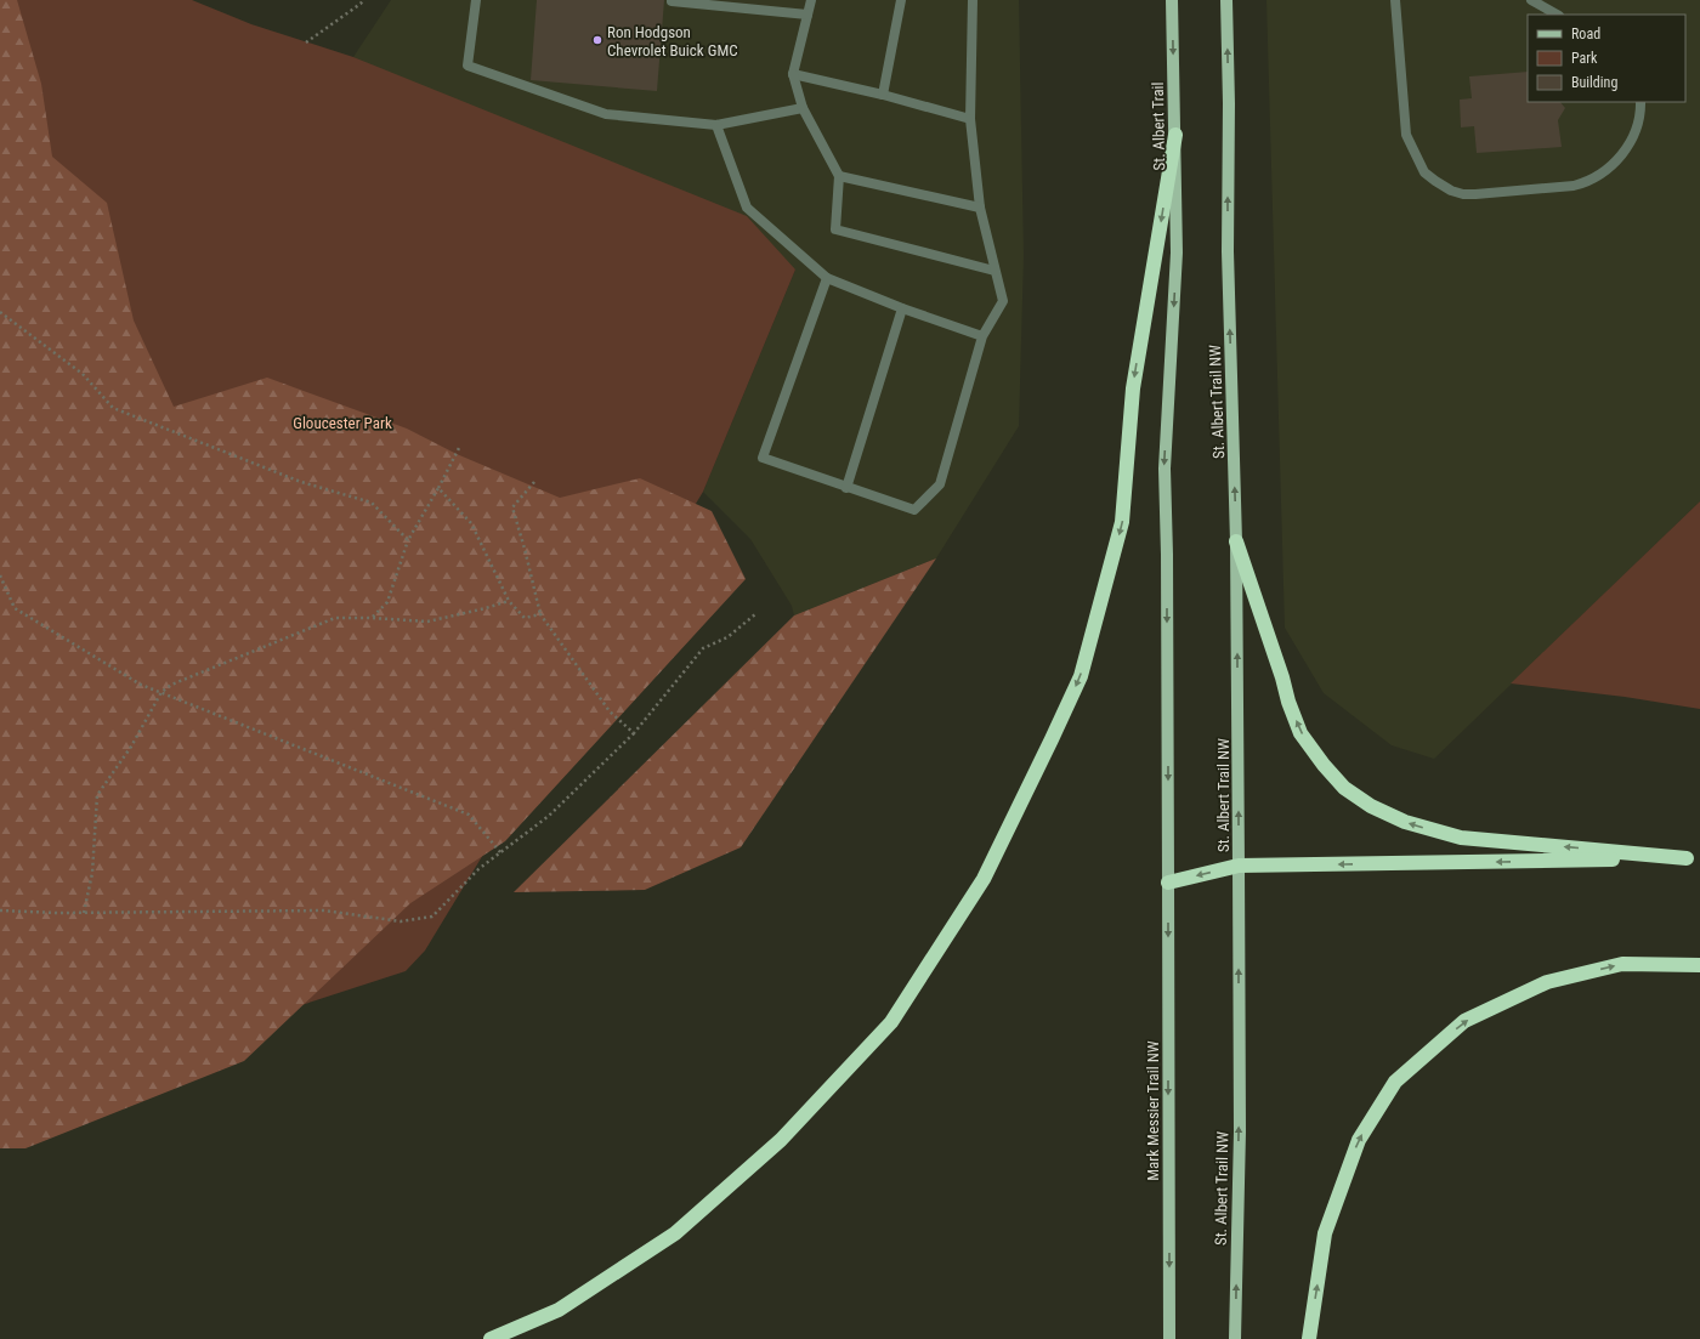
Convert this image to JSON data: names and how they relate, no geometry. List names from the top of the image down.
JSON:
{
  "streets": {
    "main road": ["St. Albert Trail", "St. Albert Trail NW", "Mark Messier Trail NW"]
  },
  "crossings": [
    ["St. Albert Trail", "Mark Messier Trail NW"]
  ],
  "one_way": ["St. Albert Trail", "St. Albert Trail NW", "Mark Messier Trail NW"],
  "parks": ["Gloucester Park"],
  "places": ["Ron Hodgson Chevrolet Buick GMC"],
  "legend": ["Road", "Park", "Building"]
}
